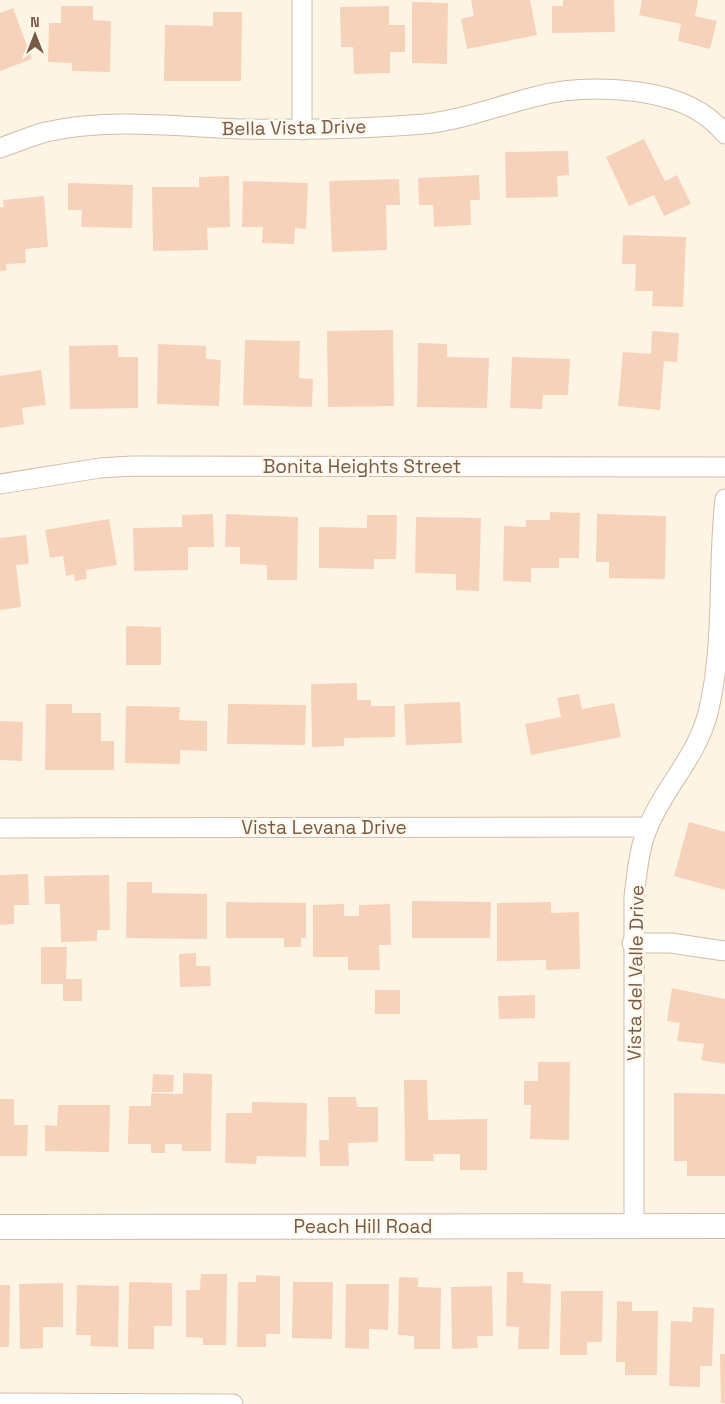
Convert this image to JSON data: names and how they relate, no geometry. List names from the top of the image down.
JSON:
{
  "streets": {
    "street": [
      "Bella Vista Drive",
      "Bonita Heights Street",
      "Vista Levana Drive",
      "Vista del Valle Drive",
      "Peach Hill Road"
    ]
  },
  "crossings": [
    ["Vista Levana Drive", "Vista del Valle Drive"],
    ["Vista del Valle Drive", "Peach Hill Road"]
  ],
  "north": "top"
}
